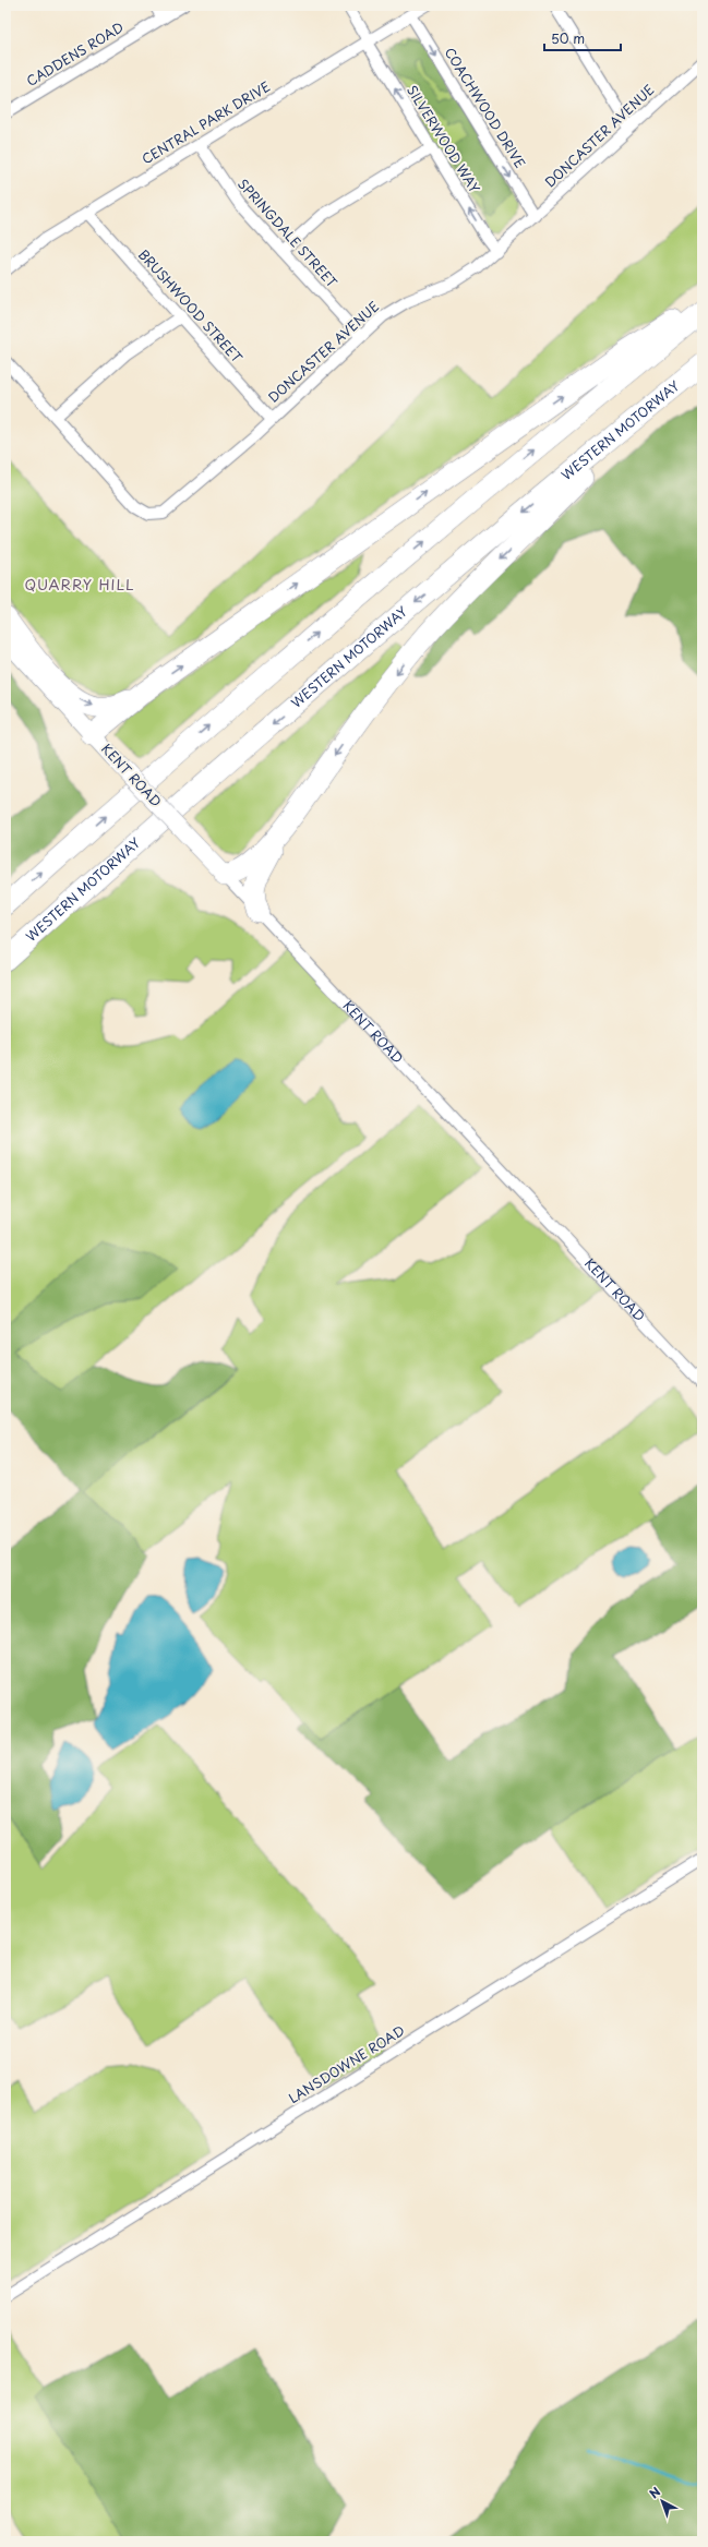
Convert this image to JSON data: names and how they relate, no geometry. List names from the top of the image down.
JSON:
{
  "streets": {
    "highway": ["WESTERN MOTORWAY"],
    "main road": ["KENT ROAD"],
    "street": [
      "CADDENS ROAD",
      "COACHWOOD DRIVE",
      "CENTRAL PARK DRIVE",
      "DONCASTER AVENUE",
      "SILVERWOOD WAY",
      "SPRINGDALE STREET",
      "BRUSHWOOD STREET",
      "LANSDOWNE ROAD"
    ]
  },
  "crossings": [
    ["COACHWOOD DRIVE", "CENTRAL PARK DRIVE"],
    ["COACHWOOD DRIVE", "DONCASTER AVENUE"],
    ["CENTRAL PARK DRIVE", "SILVERWOOD WAY"],
    ["CENTRAL PARK DRIVE", "SPRINGDALE STREET"],
    ["CENTRAL PARK DRIVE", "BRUSHWOOD STREET"],
    ["DONCASTER AVENUE", "SILVERWOOD WAY"],
    ["DONCASTER AVENUE", "SPRINGDALE STREET"],
    ["DONCASTER AVENUE", "BRUSHWOOD STREET"]
  ],
  "one_way": ["COACHWOOD DRIVE", "SILVERWOOD WAY"],
  "districts": ["QUARRY HILL"],
  "scale_bar": "50 m",
  "north": "top left"
}
